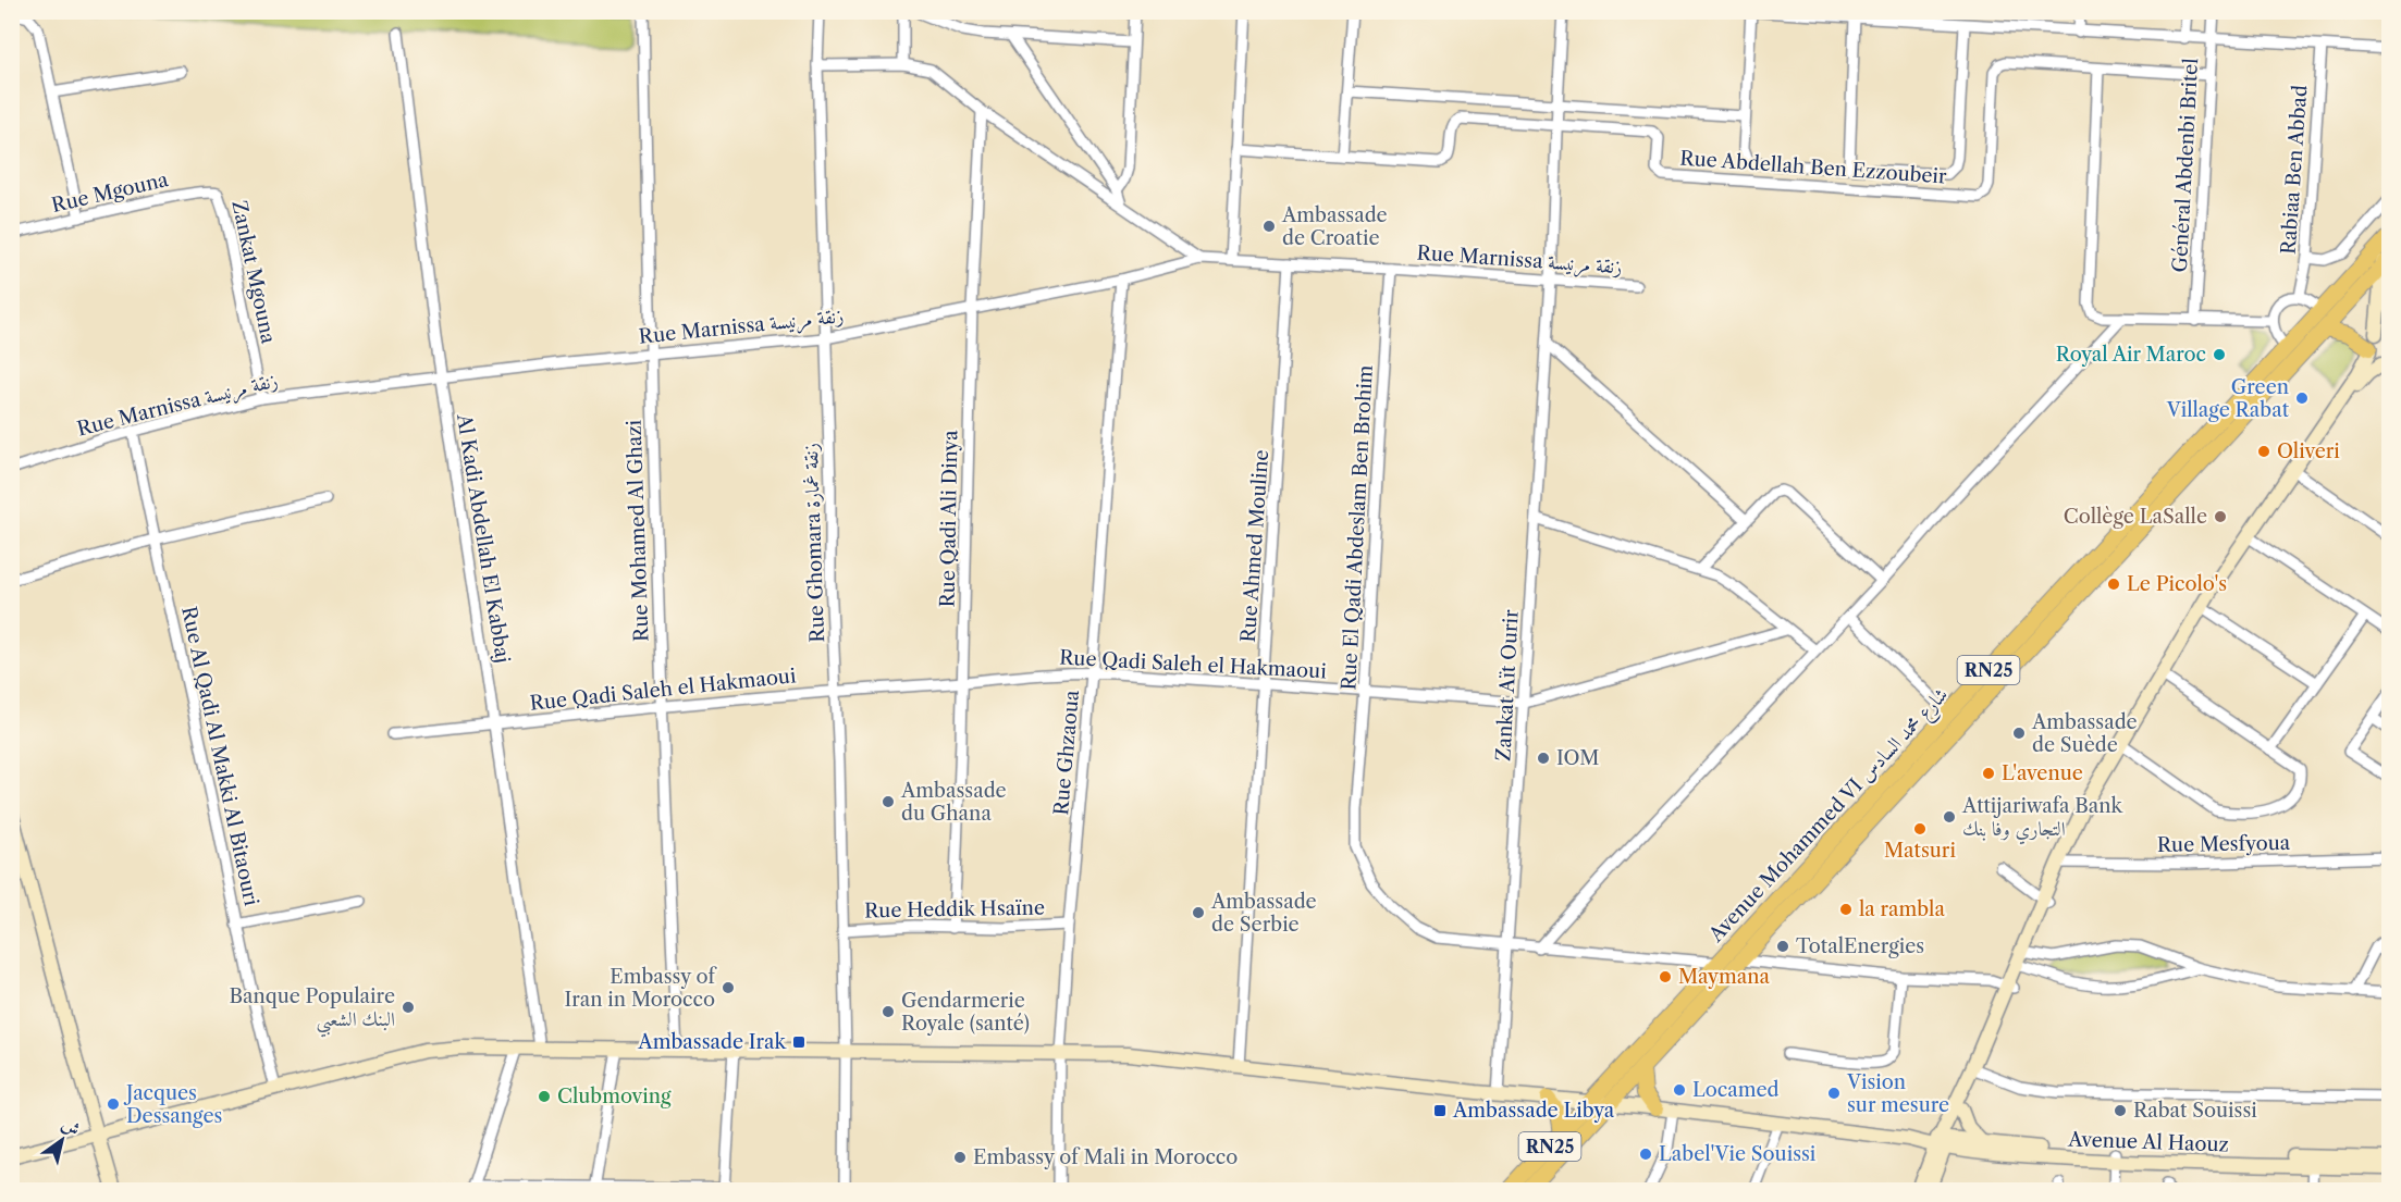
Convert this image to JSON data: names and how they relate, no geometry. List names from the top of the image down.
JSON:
{
  "streets": {
    "main road": ["RN25", "Avenue Mohammed VI شارع محمد السادس", "Avenue Al Haouz"],
    "street": [
      "Général Abdenbi Britel",
      "Rue Abdellah Ben Ezzoubeir",
      "Rabiaa Ben Abbad",
      "Rue Mgouna",
      "Rue Marnissa زنقة مرنيسة",
      "Zankat Mgouna",
      "Rue Qadi Ali Dinya",
      "Rue El Qadi Abdeslam Ben Brohim",
      "Rue Mohamed Al Ghazi",
      "Al Kadi Abdellah El Kabbaj",
      "Rue Ghomara زنقة غمارة",
      "Rue Ahmed Mouline",
      "Rue Qadi Saleh el Hakmaoui",
      "Zankat Aït Ourir",
      "Rue Ghzaoua",
      "Rue Al Qadi Al Makki Al Bitaouri",
      "Rue Mesfyoua",
      "Rue Heddik Hsaïne"
    ]
  },
  "crossings": [
    ["Rue Abdellah Ben Ezzoubeir", "Zankat Aït Ourir"],
    ["Rabiaa Ben Abbad", "Avenue Mohammed VI شارع محمد السادس"],
    ["Rue Mgouna", "Zankat Mgouna"],
    ["Rue Marnissa زنقة مرنيسة", "Zankat Mgouna"],
    ["Rue Marnissa زنقة مرنيسة", "Rue Qadi Ali Dinya"],
    ["Rue Marnissa زنقة مرنيسة", "Rue El Qadi Abdeslam Ben Brohim"],
    ["Rue Marnissa زنقة مرنيسة", "Rue Mohamed Al Ghazi"],
    ["Rue Marnissa زنقة مرنيسة", "Al Kadi Abdellah El Kabbaj"],
    ["Rue Marnissa زنقة مرنيسة", "Rue Ghomara زنقة غمارة"],
    ["Rue Marnissa زنقة مرنيسة", "Rue Ahmed Mouline"],
    ["Rue Marnissa زنقة مرنيسة", "Zankat Aït Ourir"],
    ["Rue Marnissa زنقة مرنيسة", "Rue Ghzaoua"],
    ["Rue Marnissa زنقة مرنيسة", "Rue Al Qadi Al Makki Al Bitaouri"],
    ["Rue Qadi Ali Dinya", "Rue Qadi Saleh el Hakmaoui"],
    ["Rue Qadi Ali Dinya", "Rue Heddik Hsaïne"],
    ["Rue El Qadi Abdeslam Ben Brohim", "Rue Qadi Saleh el Hakmaoui"],
    ["Rue El Qadi Abdeslam Ben Brohim", "Zankat Aït Ourir"],
    ["Rue El Qadi Abdeslam Ben Brohim", "Avenue Mohammed VI شارع محمد السادس"],
    ["Rue Mohamed Al Ghazi", "Rue Qadi Saleh el Hakmaoui"],
    ["Rue Mohamed Al Ghazi", "Avenue Al Haouz"],
    ["Al Kadi Abdellah El Kabbaj", "Rue Qadi Saleh el Hakmaoui"],
    ["Al Kadi Abdellah El Kabbaj", "Avenue Al Haouz"],
    ["Rue Ghomara زنقة غمارة", "Rue Qadi Saleh el Hakmaoui"],
    ["Rue Ghomara زنقة غمارة", "Rue Heddik Hsaïne"],
    ["Rue Ghomara زنقة غمارة", "Avenue Al Haouz"],
    ["Rue Ahmed Mouline", "Rue Qadi Saleh el Hakmaoui"],
    ["Rue Ahmed Mouline", "Avenue Al Haouz"],
    ["Rue Qadi Saleh el Hakmaoui", "Zankat Aït Ourir"],
    ["Rue Qadi Saleh el Hakmaoui", "Rue Ghzaoua"],
    ["Zankat Aït Ourir", "Avenue Al Haouz"],
    ["Rue Ghzaoua", "Rue Heddik Hsaïne"],
    ["Rue Ghzaoua", "Avenue Al Haouz"],
    ["Rue Al Qadi Al Makki Al Bitaouri", "Avenue Al Haouz"],
    ["Avenue Mohammed VI شارع محمد السادس", "Avenue Al Haouz"]
  ],
  "places": {
    "other": [
      "Ambassade de Croatie",
      "Royal Air Maroc",
      "Green Village Rabat",
      "Oliveri",
      "Collège LaSalle",
      "Le Picolo's",
      "Ambassade de Suède",
      "IOM",
      "L'avenue",
      "Ambassade du Ghana",
      "Attijariwafa Bank التجاري وفا بنك",
      "Matsuri",
      "la rambla",
      "Ambassade de Serbie",
      "TotalEnergies",
      "Maymana",
      "Embassy of Iran in Morocco",
      "Banque Populaire البنك الشعبي",
      "Gendarmerie Royale (santé)",
      "Locamed",
      "Vision sur mesure",
      "Clubmoving",
      "Jacques Dessanges",
      "Rabat Souissi",
      "Label'Vie Souissi",
      "Embassy of Mali in Morocco"
    ],
    "transit": ["Ambassade Irak", "Ambassade Libya"]
  },
  "north": "top right"
}
